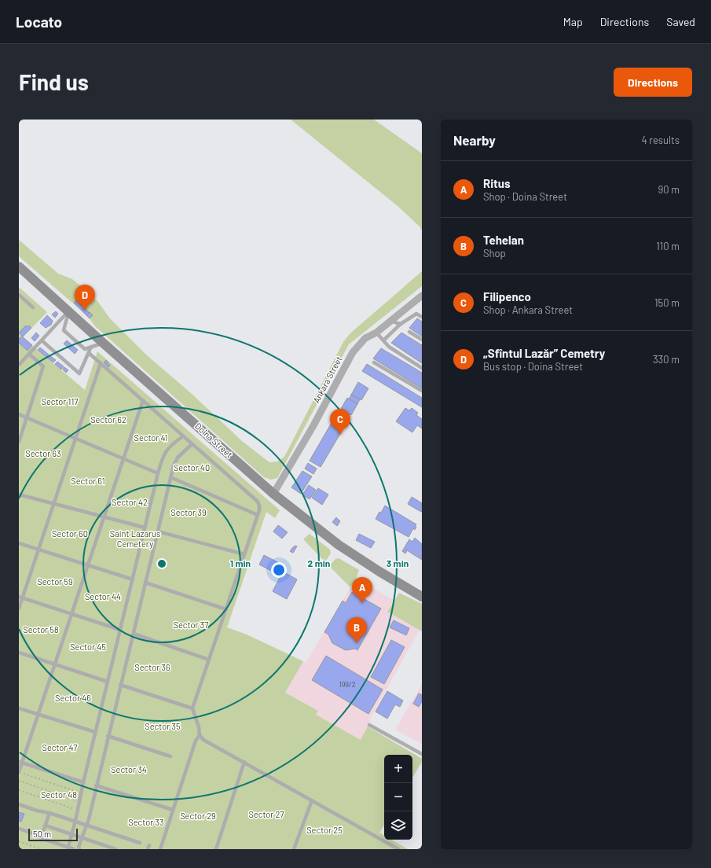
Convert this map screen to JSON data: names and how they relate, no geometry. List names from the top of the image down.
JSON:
{
  "streets": {
    "main road": ["Doina Street"],
    "street": ["Ankara Street"]
  },
  "crossings": [
    ["Ankara Street", "Doina Street"]
  ],
  "parks": [
    "Sector 117",
    "Sector 62",
    "Sector 41",
    "Sector 63",
    "Sector 40",
    "Sector 61",
    "Sector 42",
    "Sector 39",
    "Sector 60",
    "Saint Lazarus Cemetery",
    "Sector 59",
    "Sector 44",
    "Sector 37",
    "Sector 58",
    "Sector 45",
    "Sector 36",
    "Sector 46",
    "Sector 35",
    "Sector 47",
    "Sector 34",
    "Sector 48",
    "Sector 27",
    "Sector 29",
    "Sector 33",
    "Sector 25"
  ],
  "house_numbers": ["199/2"],
  "scale_bar": "50 m",
  "page": {
    "header": "Locato",
    "nav": ["Map", "Directions", "Saved"],
    "buttons": "Directions",
    "title": "Find us",
    "heading": ["Nearby", "4 results"],
    "list": [
      {
        "mark": "A",
        "name": "Ritus",
        "note": "Shop · Doina Street",
        "value": "90 m"
      },
      {
        "mark": "B",
        "name": "Tehelan",
        "note": "Shop",
        "value": "110 m"
      },
      {
        "mark": "C",
        "name": "Filipenco",
        "note": "Shop · Ankara Street",
        "value": "150 m"
      },
      {
        "mark": "D",
        "name": "„Sfîntul Lazăr” Cemetry",
        "note": "Bus stop · Doina Street",
        "value": "330 m"
      }
    ],
    "pins": [
      "D",
      "C",
      "A",
      "B"
    ],
    "map_buttons": ["+", "−"],
    "scale": "50 m"
  },
  "rings": ["1 min", "2 min", "3 min"]
}
